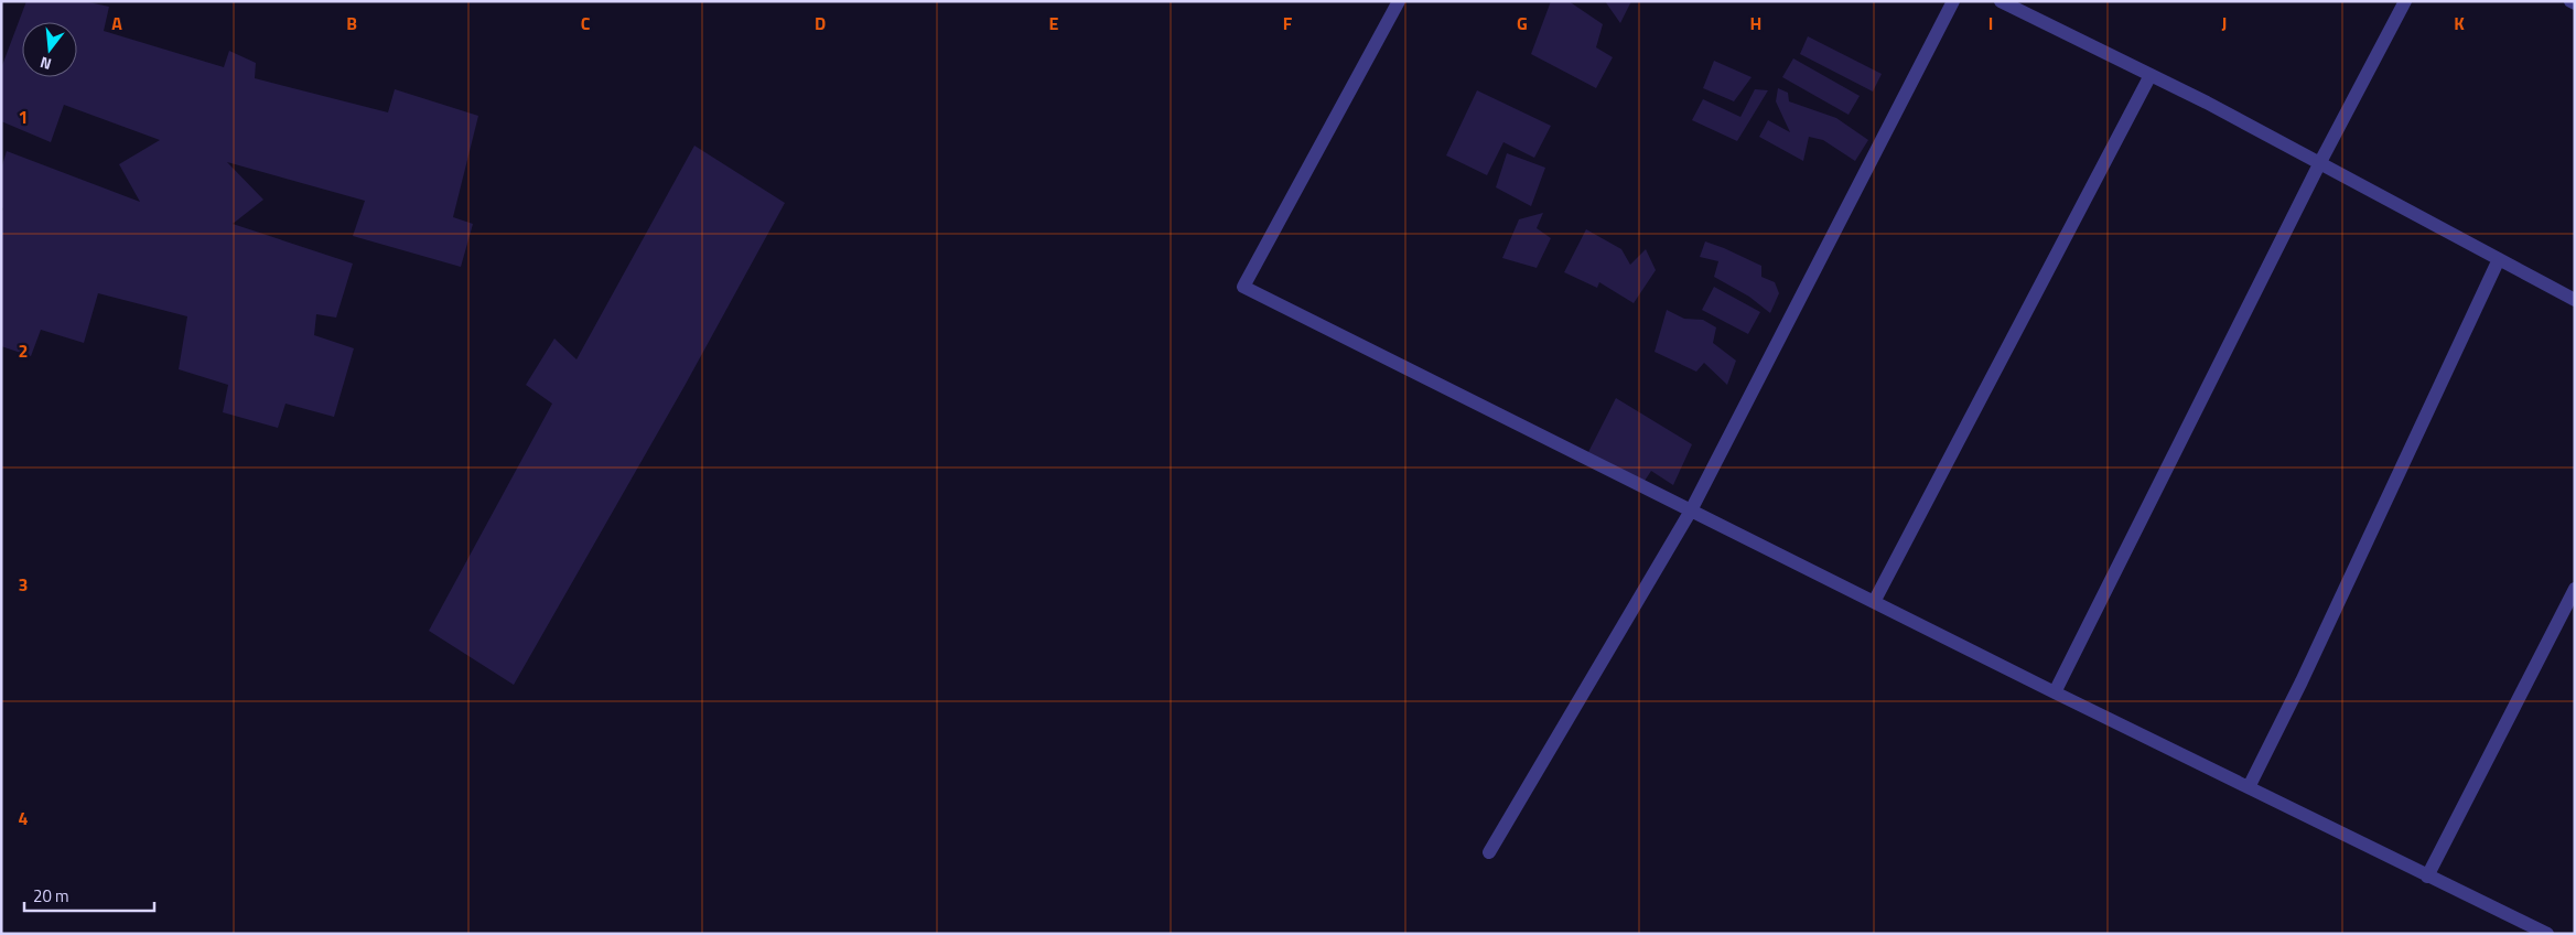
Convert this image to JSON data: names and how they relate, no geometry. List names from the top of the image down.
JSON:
{
  "scale_bar": "20 m",
  "north": "bottom",
  "grid": {
    "columns": [
      "A",
      "B",
      "C",
      "D",
      "E",
      "F",
      "G",
      "H",
      "I",
      "J",
      "K"
    ],
    "rows": [
      "1",
      "2",
      "3",
      "4"
    ]
  }
}
